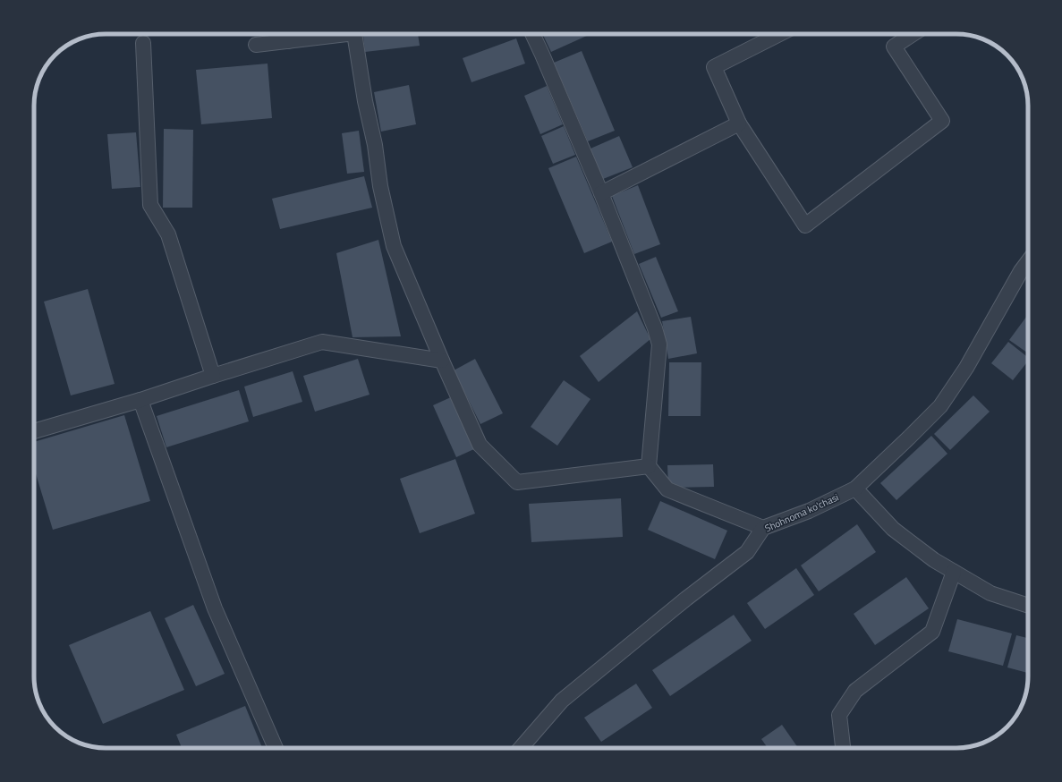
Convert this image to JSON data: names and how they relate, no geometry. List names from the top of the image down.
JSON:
{
  "streets": {
    "street": ["Shohnoma ko'chasi"]
  }
}
